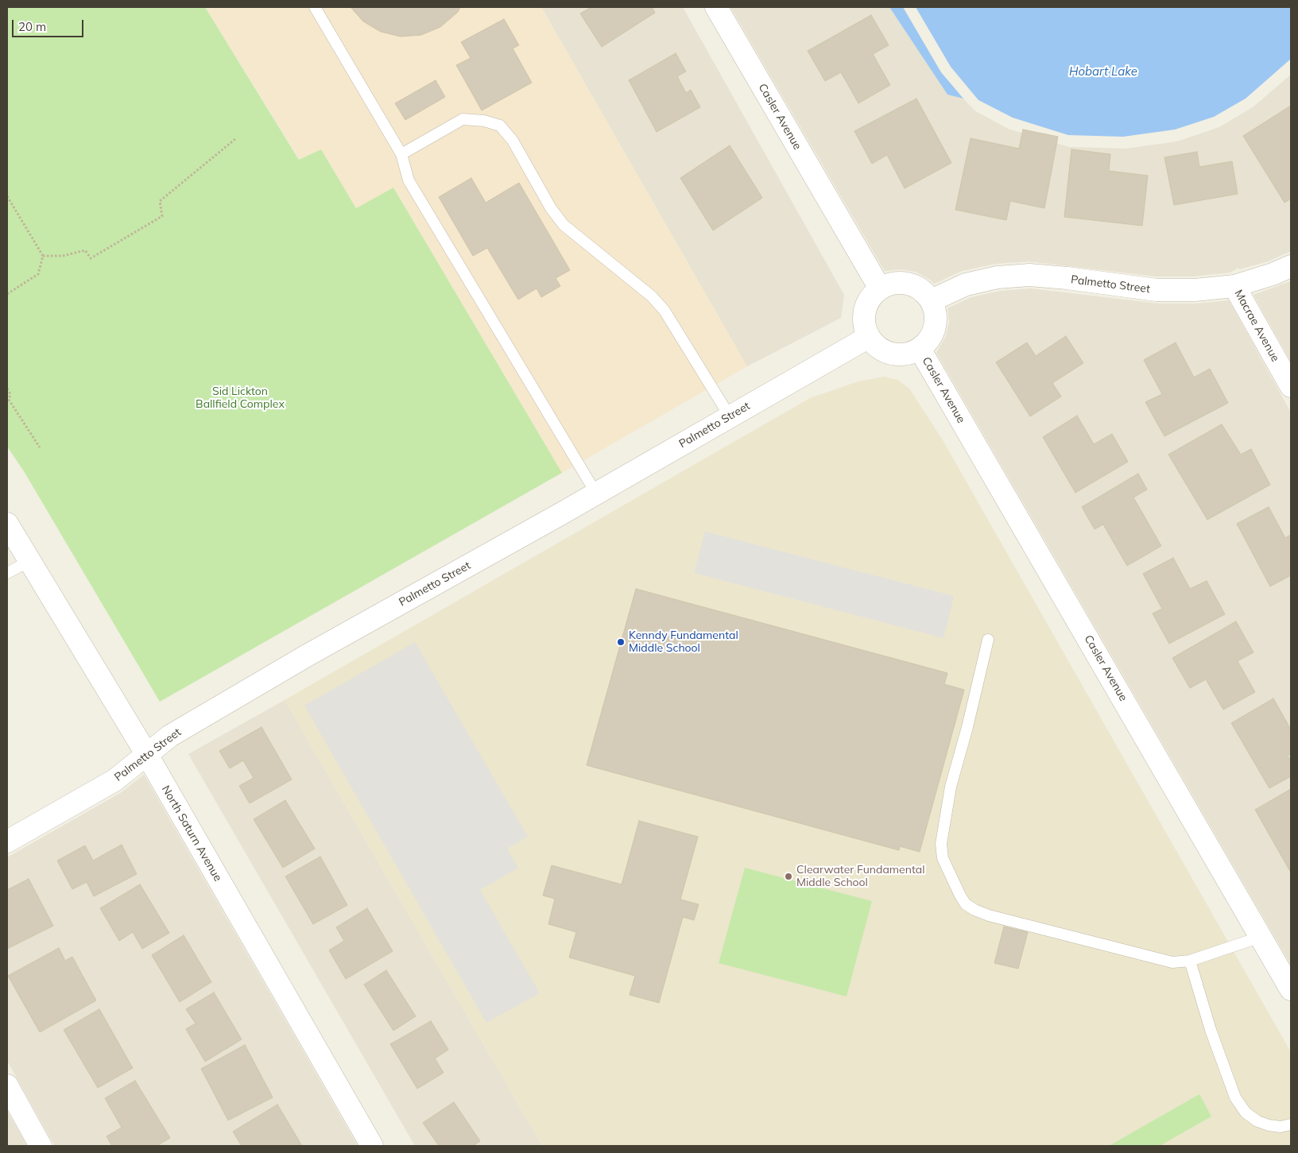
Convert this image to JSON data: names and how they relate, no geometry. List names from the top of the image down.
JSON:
{
  "streets": {
    "street": [
      "Casler Avenue",
      "Palmetto Street",
      "Macrae Avenue",
      "North Saturn Avenue"
    ]
  },
  "crossings": [
    ["Casler Avenue", "Palmetto Street"],
    ["Palmetto Street", "Macrae Avenue"],
    ["Palmetto Street", "North Saturn Avenue"]
  ],
  "water": ["Hobart Lake"],
  "parks": ["Sid Lickton Ballfield Complex"],
  "places": ["Kenndy Fundamental Middle School", "Clearwater Fundamental Middle School"],
  "scale_bar": "20 m"
}
